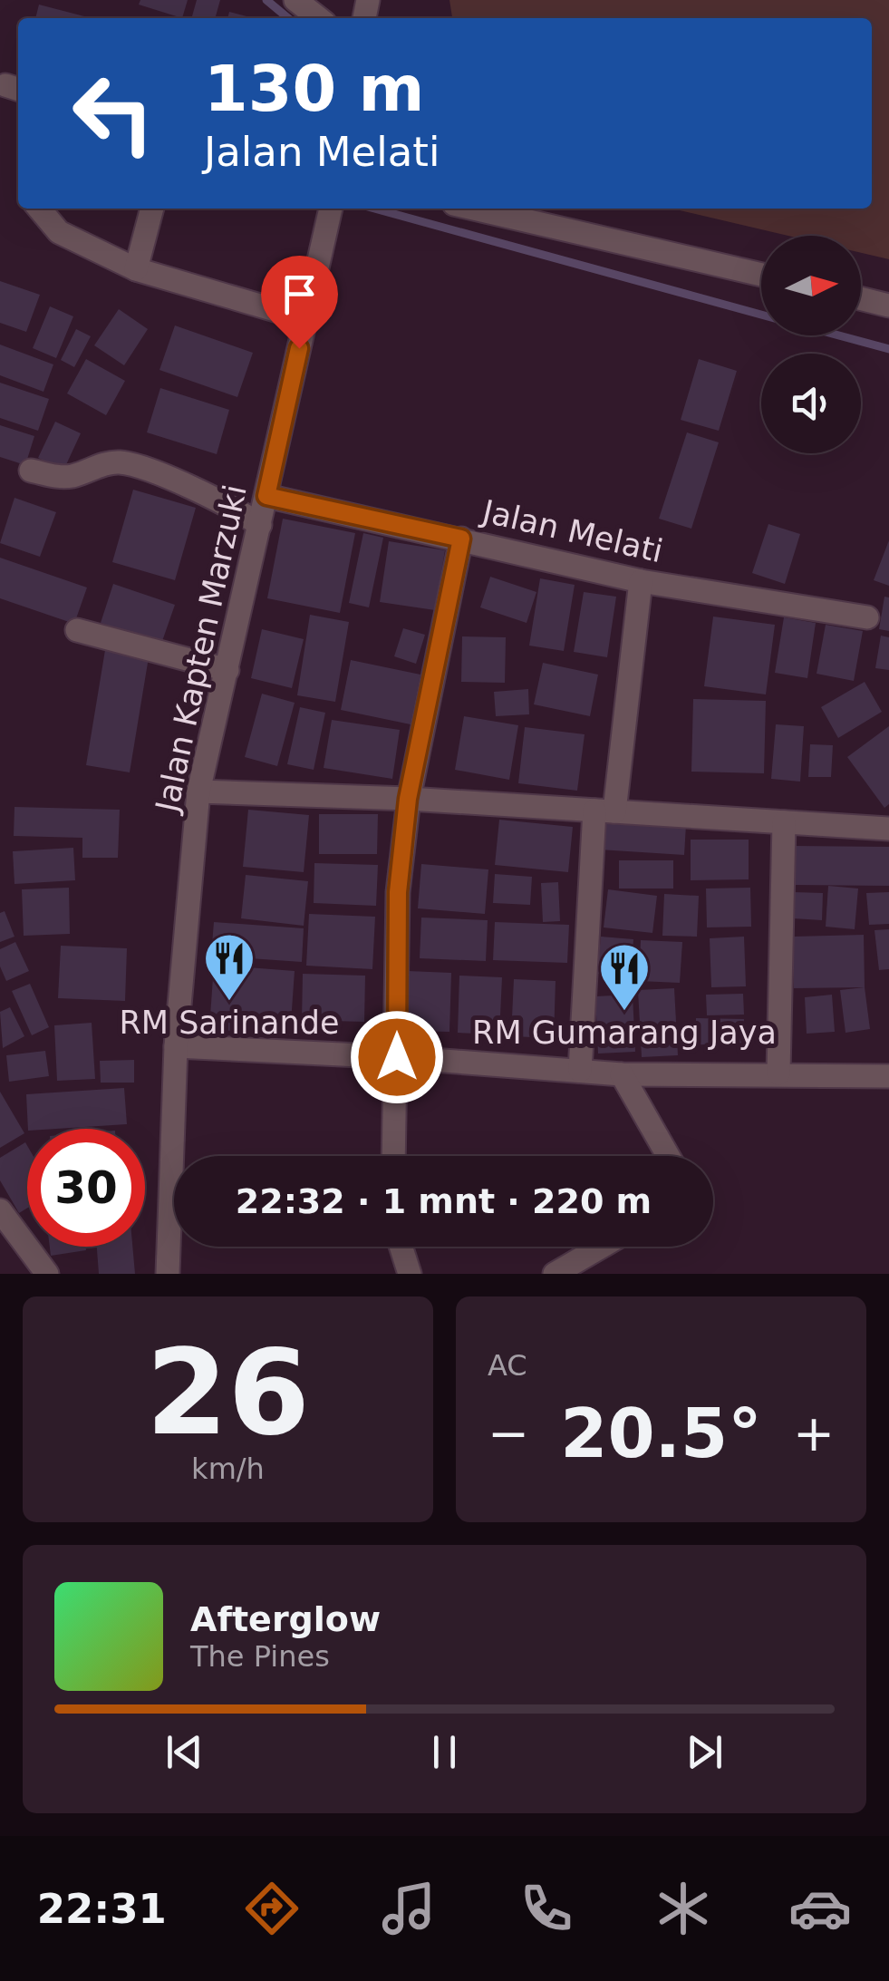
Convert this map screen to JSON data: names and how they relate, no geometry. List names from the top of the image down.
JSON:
{
  "streets": {
    "street": ["Jalan Melati", "Jalan Kapten Marzuki"]
  },
  "crossings": [
    ["Jalan Melati", "Jalan Kapten Marzuki"]
  ],
  "places": {
    "restaurant": ["RM Sarinande", "RM Gumarang Jaya"]
  },
  "north": "right",
  "page": {
    "turn": ["130 m", "Jalan Melati"],
    "limit": "30",
    "trip": "22:32 · 1 mnt · 220 m",
    "tile": [
      ["26", "km/h"],
      "AC"
    ],
    "heat": ["−", "20.5°", "+"],
    "song": ["Afterglow", "The Pines"],
    "tabs": "22:31"
  }
}
